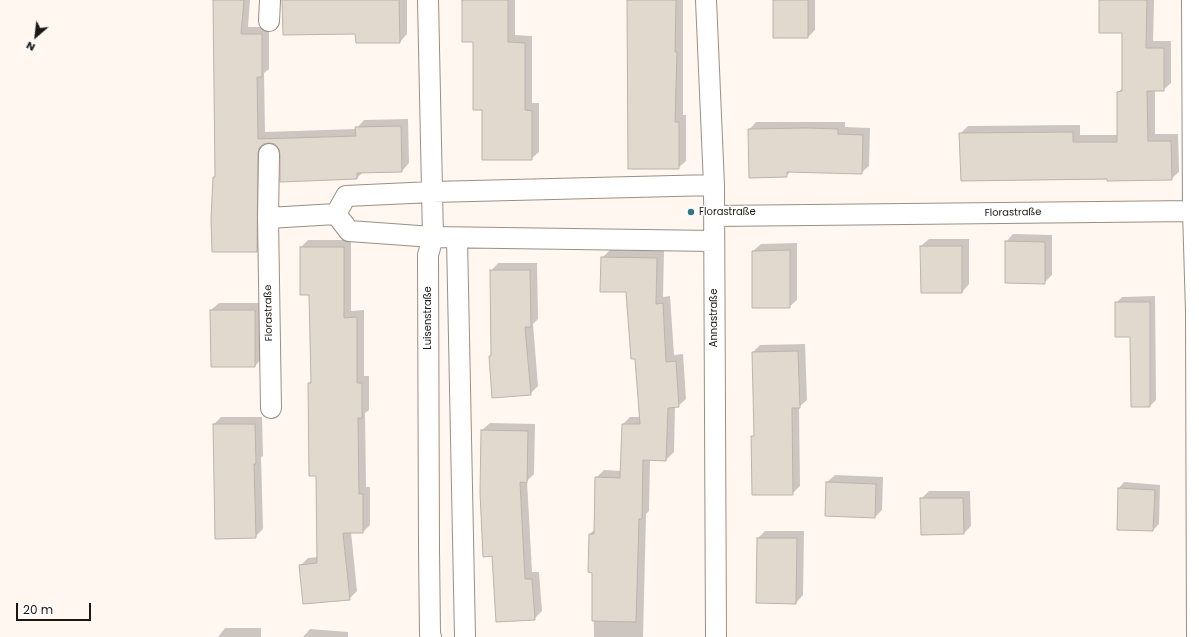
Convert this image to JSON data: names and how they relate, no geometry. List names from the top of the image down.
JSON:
{
  "streets": {
    "street": ["Florastraße", "Luisenstraße", "Annastraße"]
  },
  "crossings": [
    ["Florastraße", "Annastraße"]
  ],
  "places": ["Florastraße"],
  "scale_bar": "20 m",
  "north": "bottom left"
}
